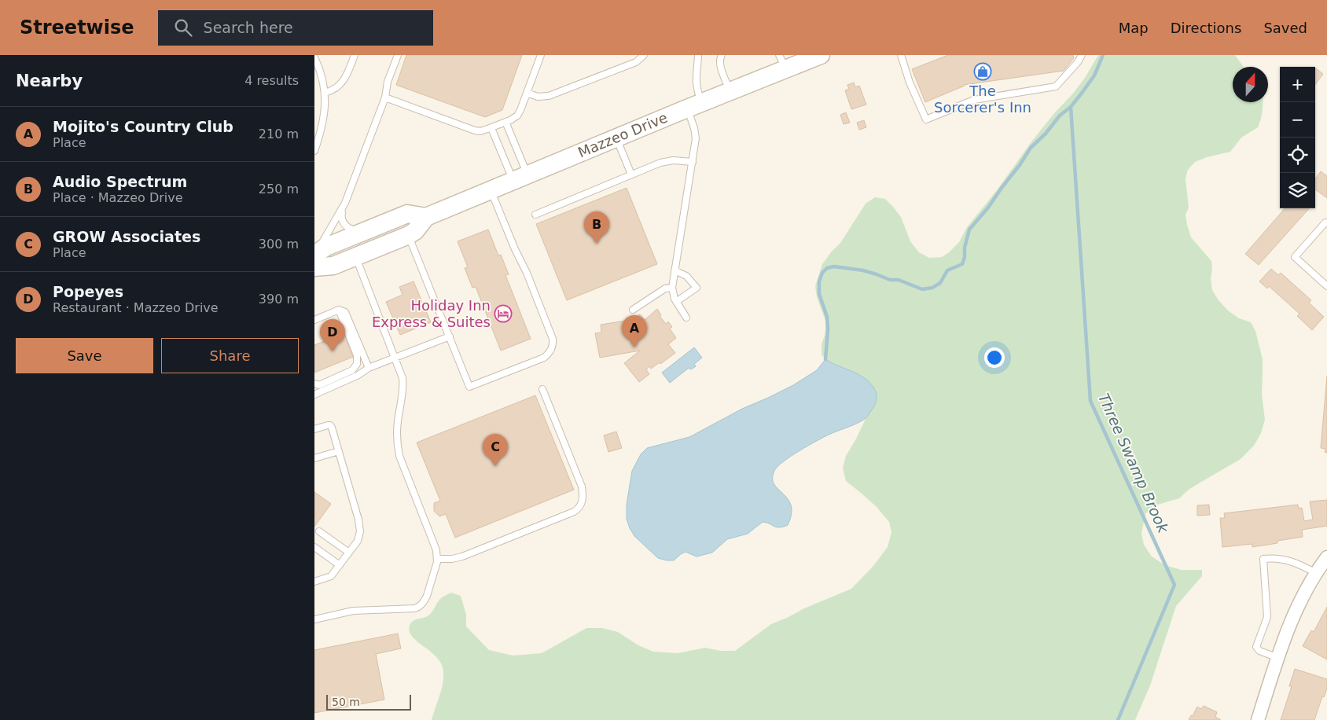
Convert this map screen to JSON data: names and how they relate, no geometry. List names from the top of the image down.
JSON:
{
  "streets": {
    "main road": ["Mazzeo Drive"]
  },
  "water": ["Three Swamp Brook"],
  "places": {
    "shop": ["The Sorcerer's Inn"],
    "hotel": ["Holiday Inn Express & Suites"]
  },
  "scale_bar": "50 m",
  "north": "top",
  "page": {
    "header": "Streetwise",
    "search": "Search here",
    "nav": ["Map", "Directions", "Saved"],
    "heading": ["Nearby", "4 results"],
    "map_buttons": ["+", "−"],
    "list": [
      {
        "mark": "A",
        "name": "Mojito's Country Club",
        "note": "Place",
        "value": "210 m"
      },
      {
        "mark": "B",
        "name": "Audio Spectrum",
        "note": "Place · Mazzeo Drive",
        "value": "250 m"
      },
      {
        "mark": "C",
        "name": "GROW Associates",
        "note": "Place",
        "value": "300 m"
      },
      {
        "mark": "D",
        "name": "Popeyes",
        "note": "Restaurant · Mazzeo Drive",
        "value": "390 m"
      }
    ],
    "pins": [
      "B",
      "A",
      "D",
      "C"
    ],
    "buttons": ["Save", "Share"],
    "scale": "50 m"
  }
}
